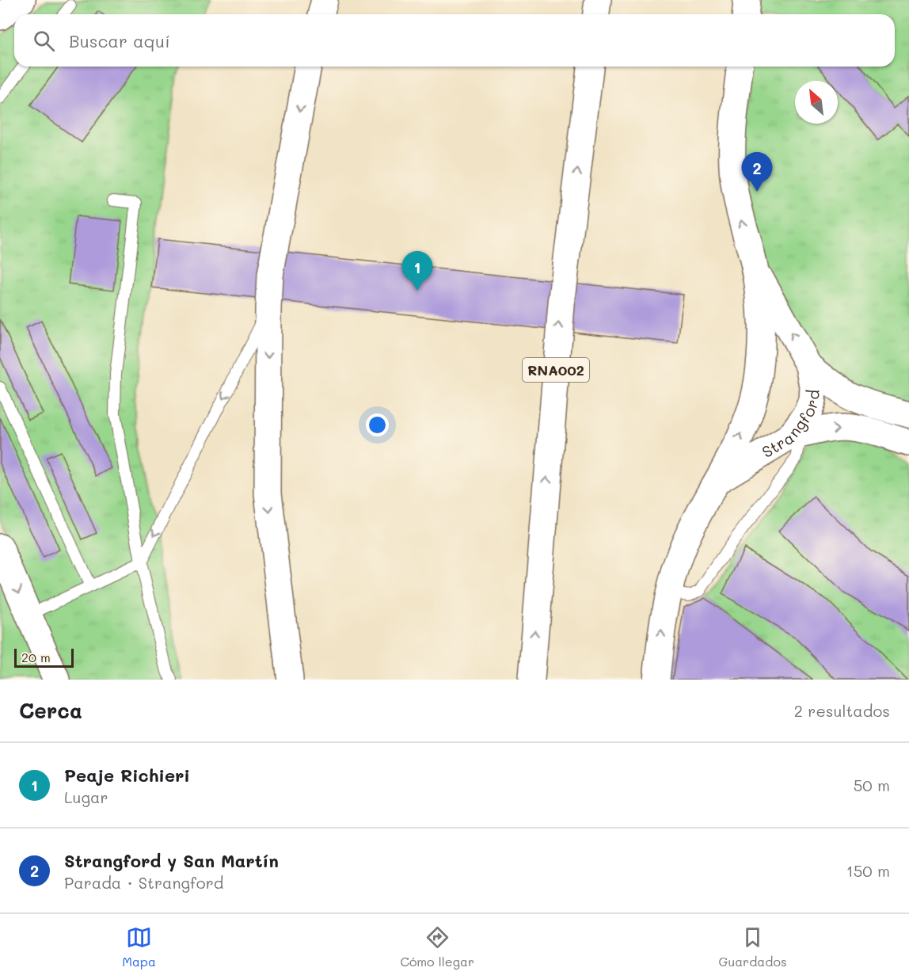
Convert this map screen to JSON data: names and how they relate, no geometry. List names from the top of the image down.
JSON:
{
  "streets": {
    "main road": ["RNA002", "Strangford"]
  },
  "scale_bar": "20 m",
  "north": "top left",
  "page": {
    "search": "Buscar aquí",
    "pins": ["2", "1"],
    "scale": "20 m",
    "heading": ["Cerca", "2 resultados"],
    "list": [
      {
        "mark": "1",
        "name": "Peaje Richieri",
        "note": "Lugar",
        "value": "50 m"
      },
      {
        "mark": "2",
        "name": "Strangford y San Martín",
        "note": "Parada · Strangford",
        "value": "150 m"
      }
    ],
    "nav": ["Mapa", "Cómo llegar", "Guardados"]
  }
}
